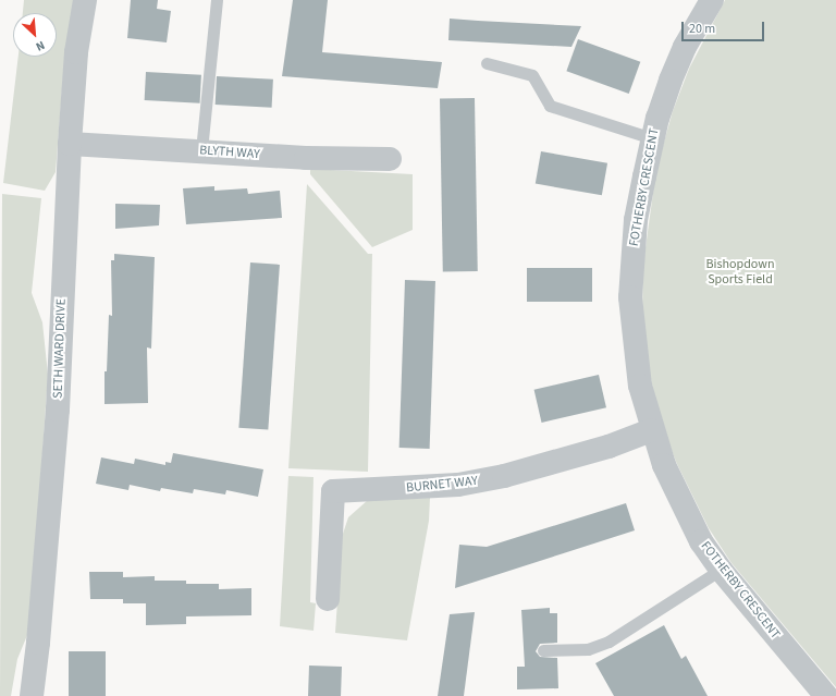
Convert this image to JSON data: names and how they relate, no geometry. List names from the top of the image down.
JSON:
{
  "streets": {
    "street": [
      "BLYTH WAY",
      "FOTHERBY CRESCENT",
      "SETH WARD DRIVE",
      "BURNET WAY"
    ]
  },
  "crossings": [
    ["BLYTH WAY", "SETH WARD DRIVE"],
    ["FOTHERBY CRESCENT", "BURNET WAY"]
  ],
  "parks": ["Bishopdown Sports Field"],
  "scale_bar": "20 m",
  "north": "bottom right"
}
